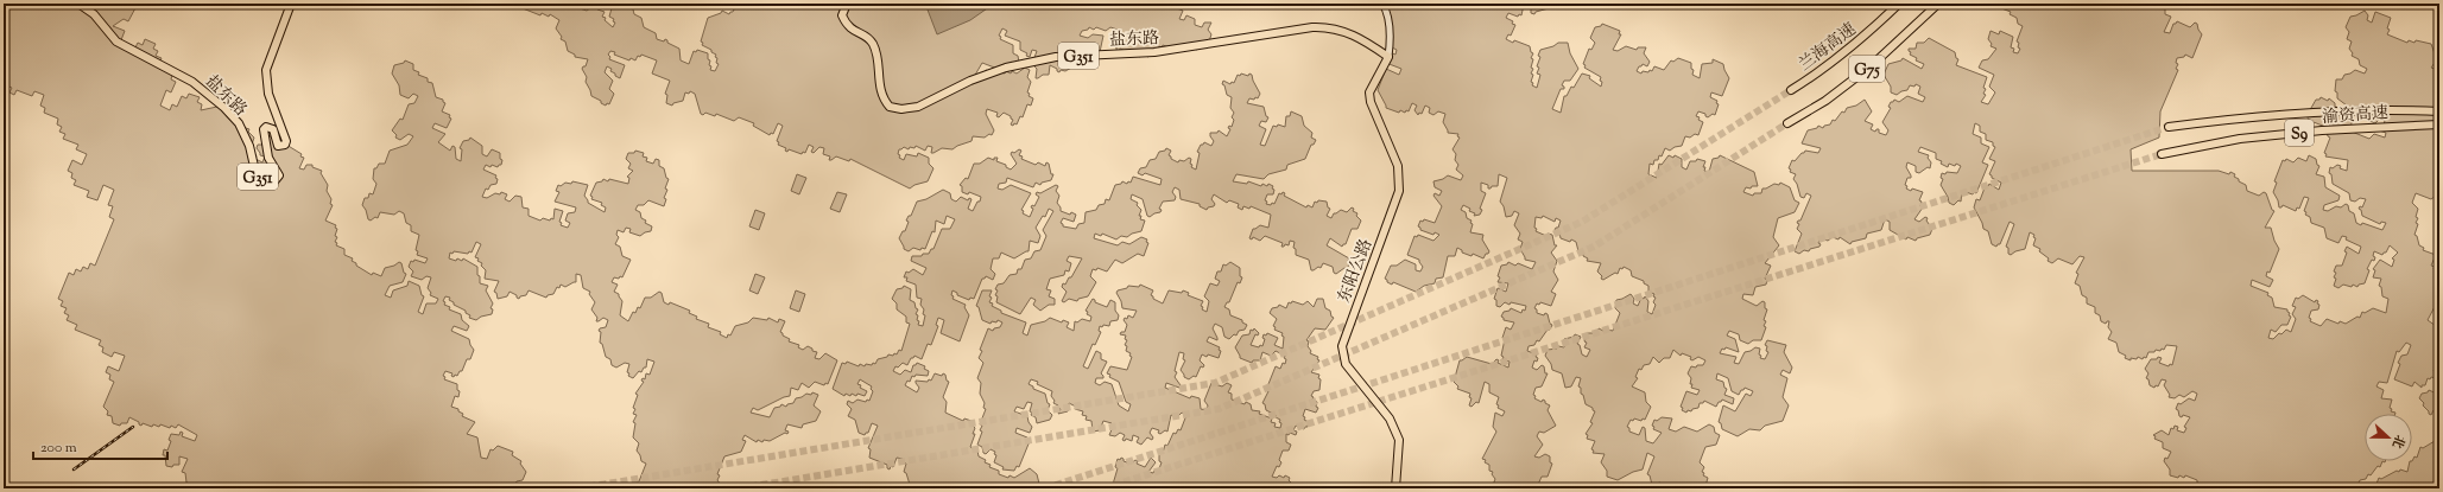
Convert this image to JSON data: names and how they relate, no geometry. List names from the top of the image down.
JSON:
{
  "streets": {
    "highway": [
      "盐东路",
      "兰海高速",
      "G351",
      "G75",
      "渝资高速",
      "S9",
      "东阳公路"
    ]
  },
  "crossings": [
    ["盐东路", "东阳公路"]
  ],
  "scale_bar": "200 m",
  "north": "right"
}
